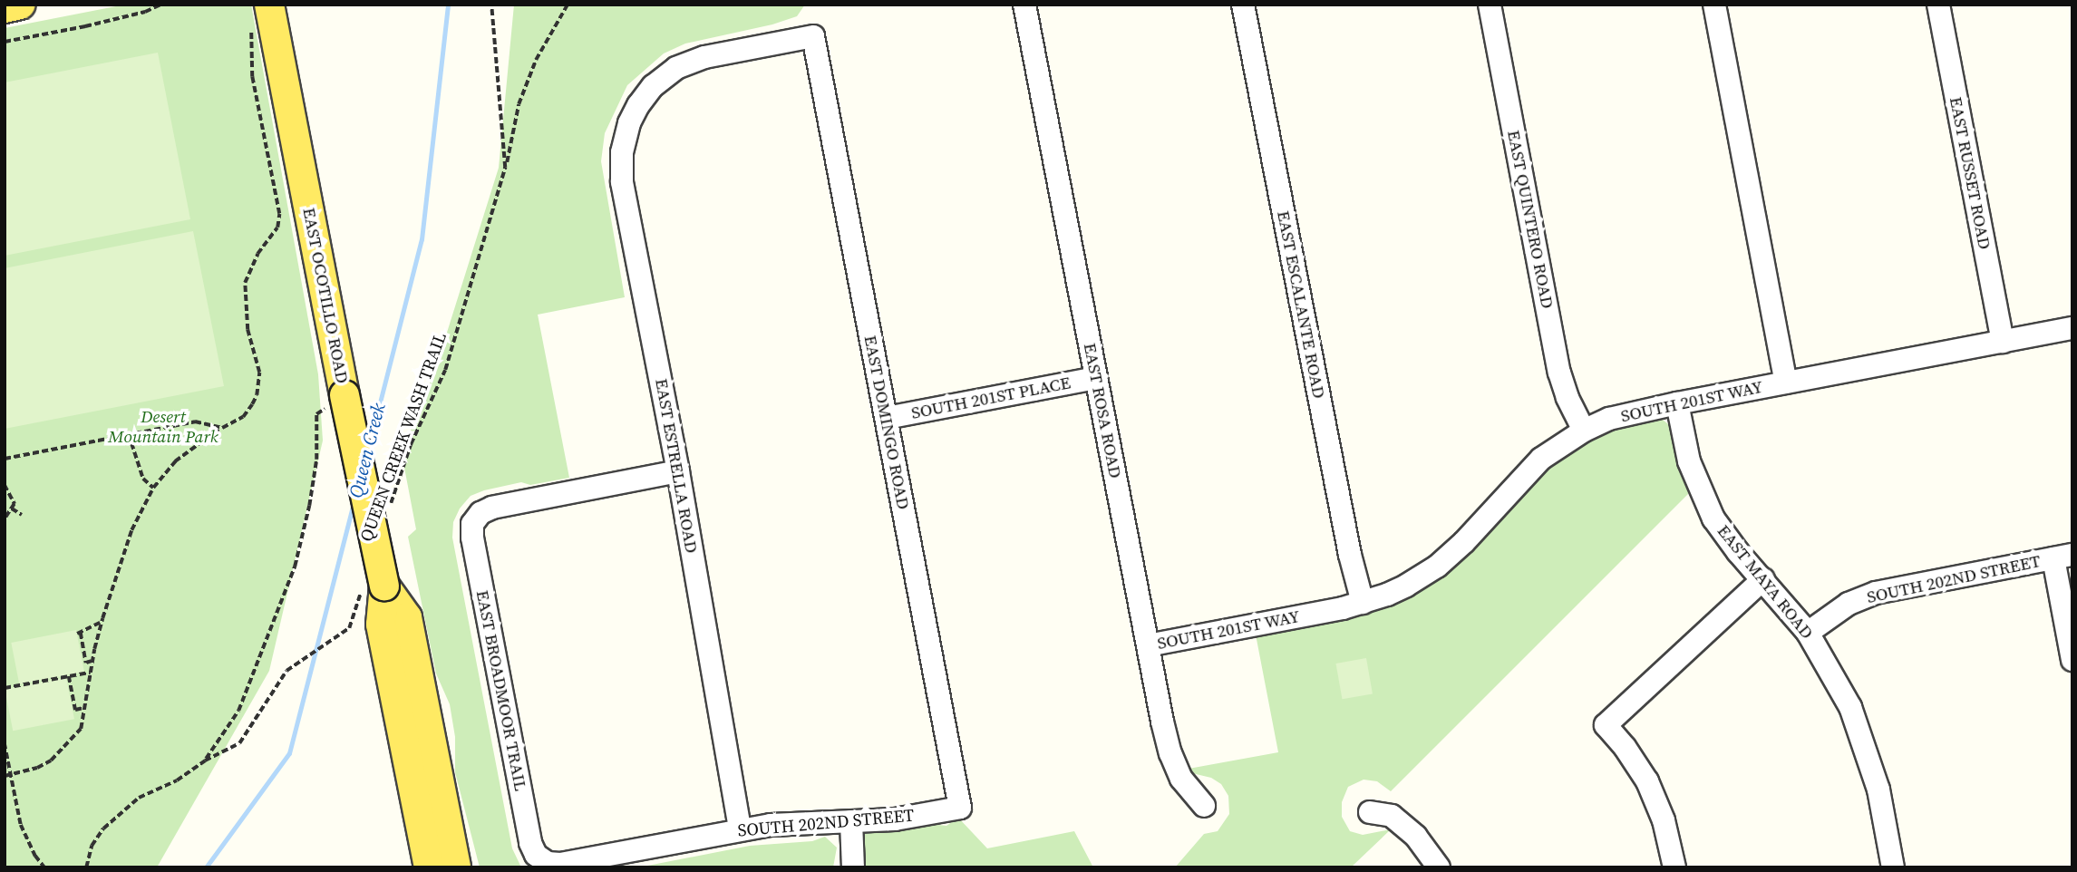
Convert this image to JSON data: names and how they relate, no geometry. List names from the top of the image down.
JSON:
{
  "streets": {
    "main road": ["EAST OCOTILLO ROAD"],
    "street": [
      "EAST RUSSET ROAD",
      "EAST QUINTERO ROAD",
      "EAST ESCALANTE ROAD",
      "SOUTH 201ST PLACE",
      "SOUTH 201ST WAY",
      "EAST ROSA ROAD",
      "EAST DOMINGO ROAD",
      "EAST ESTRELLA ROAD",
      "SOUTH 202ND STREET",
      "EAST MAYA ROAD",
      "EAST BROADMOOR TRAIL"
    ],
    "path": ["QUEEN CREEK WASH TRAIL"]
  },
  "crossings": [
    ["EAST RUSSET ROAD", "SOUTH 201ST WAY"],
    ["EAST QUINTERO ROAD", "SOUTH 201ST WAY"],
    ["EAST ESCALANTE ROAD", "SOUTH 201ST WAY"],
    ["SOUTH 201ST PLACE", "EAST ROSA ROAD"],
    ["SOUTH 201ST PLACE", "EAST DOMINGO ROAD"],
    ["SOUTH 201ST WAY", "EAST ROSA ROAD"],
    ["SOUTH 201ST WAY", "EAST MAYA ROAD"],
    ["EAST DOMINGO ROAD", "EAST ESTRELLA ROAD"],
    ["EAST DOMINGO ROAD", "SOUTH 202ND STREET"],
    ["EAST ESTRELLA ROAD", "SOUTH 202ND STREET"],
    ["EAST ESTRELLA ROAD", "EAST BROADMOOR TRAIL"],
    ["SOUTH 202ND STREET", "EAST MAYA ROAD"],
    ["SOUTH 202ND STREET", "EAST BROADMOOR TRAIL"]
  ],
  "water": ["Queen Creek"],
  "parks": ["Desert Mountain Park"]
}
